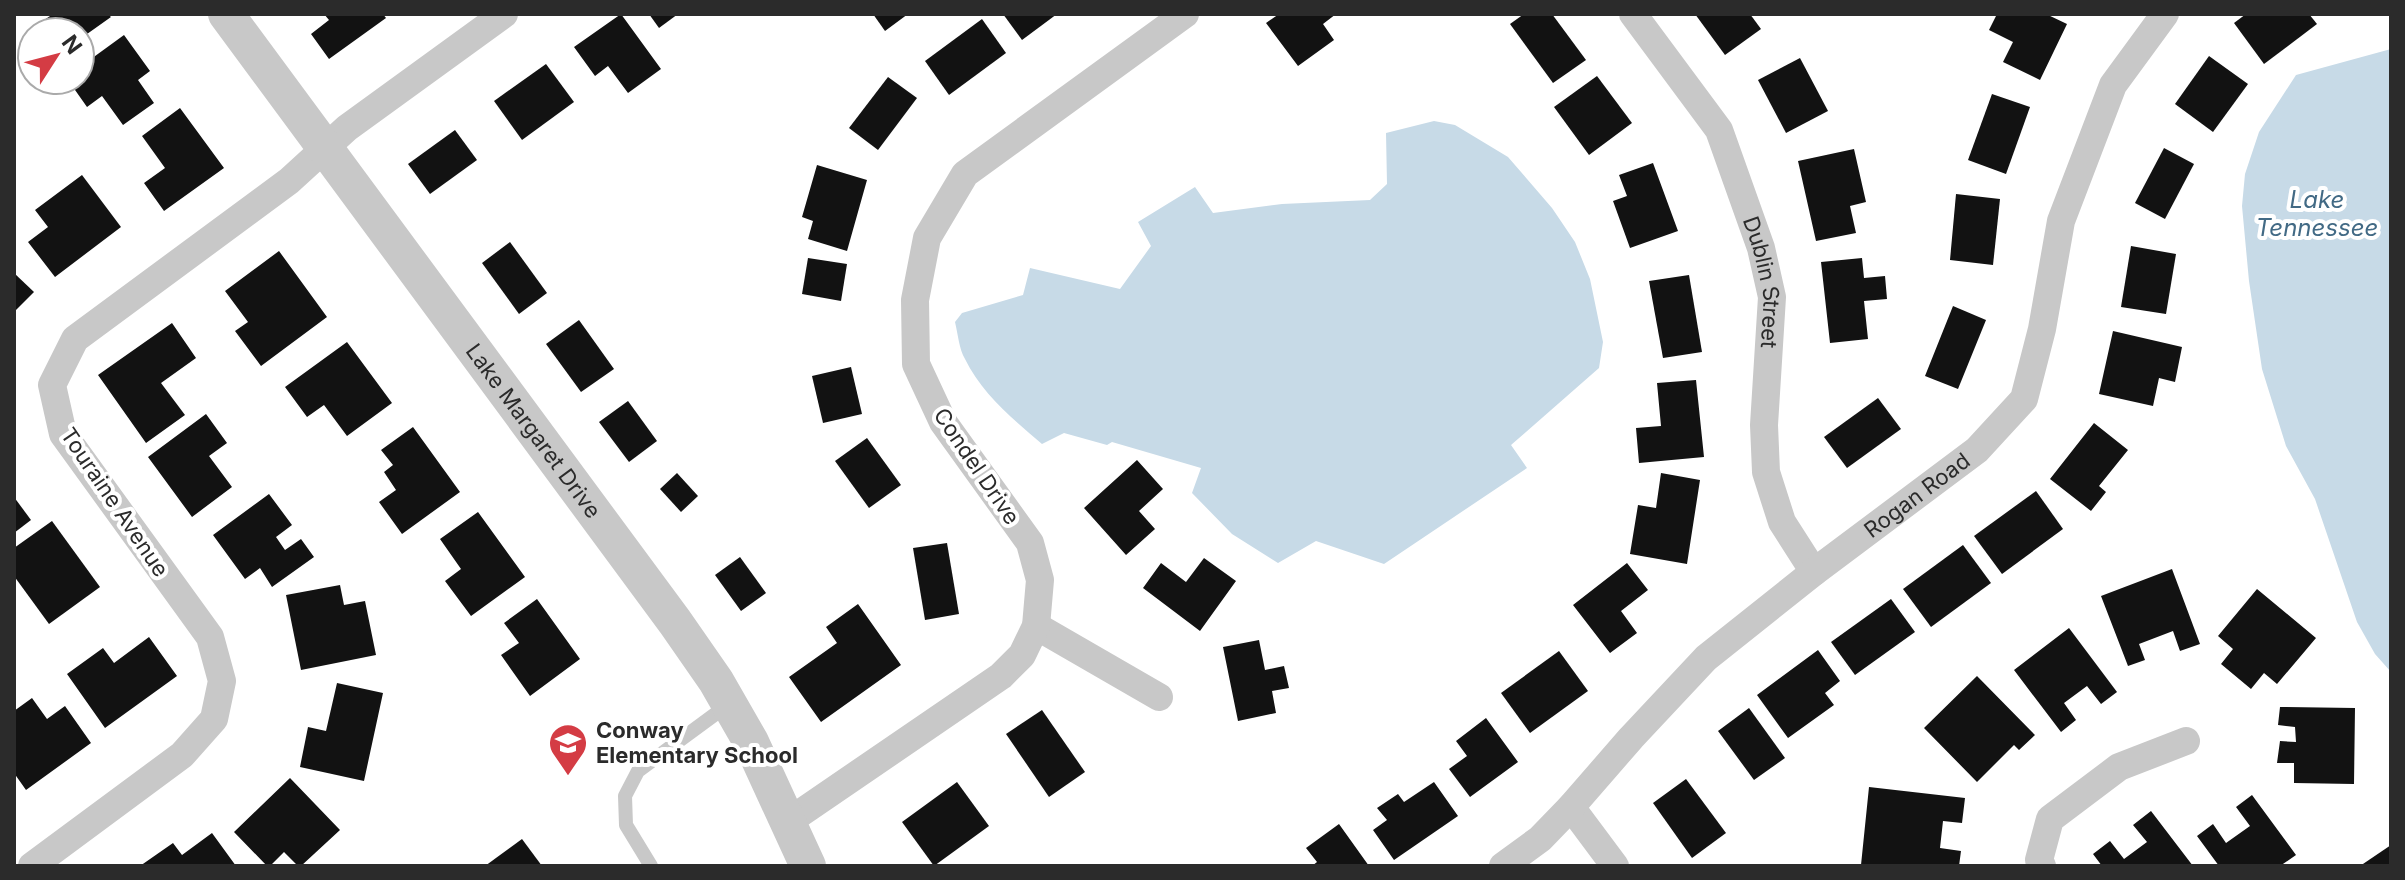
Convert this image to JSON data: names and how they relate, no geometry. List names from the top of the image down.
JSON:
{
  "streets": {
    "street": [
      "Dublin Street",
      "Lake Margaret Drive",
      "Condel Drive",
      "Rogan Road",
      "Touraine Avenue"
    ]
  },
  "crossings": [
    ["Dublin Street", "Rogan Road"],
    ["Lake Margaret Drive", "Condel Drive"],
    ["Lake Margaret Drive", "Touraine Avenue"]
  ],
  "water": ["Lake Tennessee"],
  "places": {
    "school or university": ["Conway Elementary School"]
  },
  "north": "top right"
}
